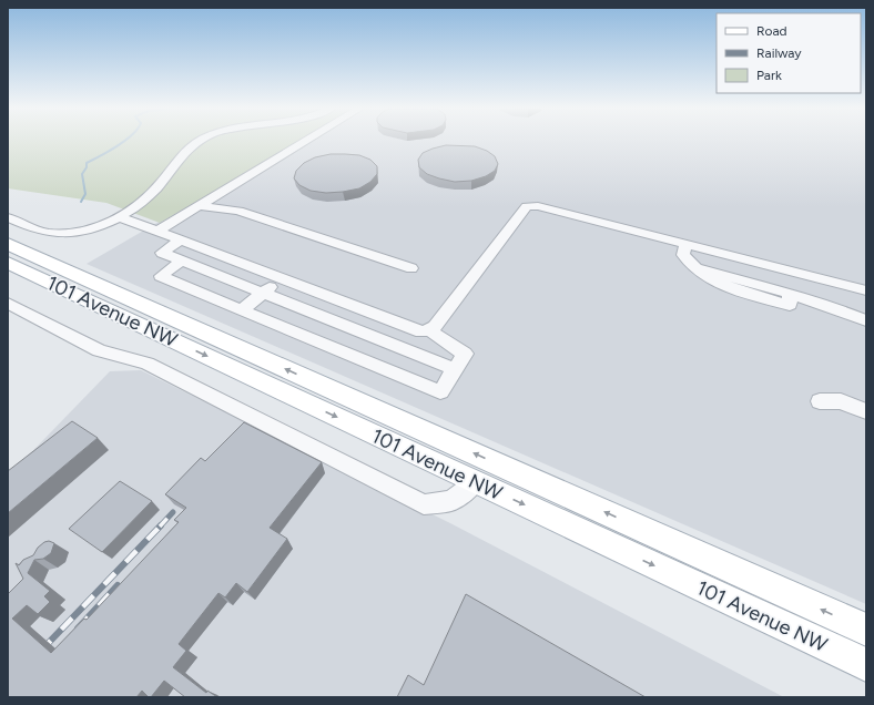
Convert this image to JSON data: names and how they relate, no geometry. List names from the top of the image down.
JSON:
{
  "streets": {
    "main road": ["101 Avenue NW"]
  },
  "legend": ["Road", "Railway", "Park"]
}
